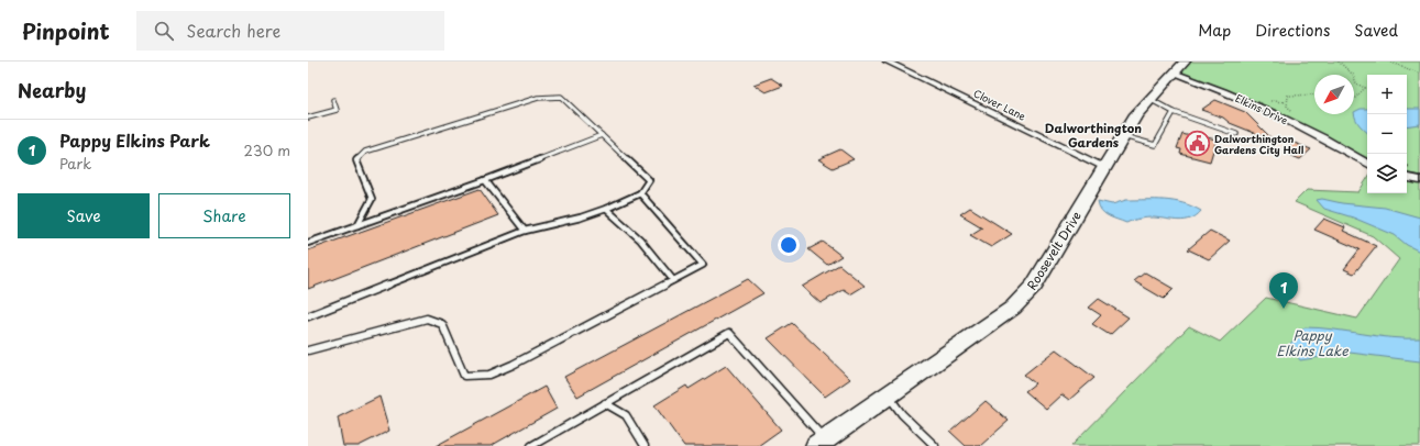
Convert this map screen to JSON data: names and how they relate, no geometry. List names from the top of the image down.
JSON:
{
  "streets": {
    "street": ["Clover Lane", "Elkins Drive", "Roosevelt Drive"]
  },
  "crossings": [
    ["Clover Lane", "Roosevelt Drive"],
    ["Elkins Drive", "Roosevelt Drive"]
  ],
  "districts": ["Dalworthington Gardens"],
  "water": ["Pappy Elkins Lake"],
  "places": {
    "public building": ["Dalworthington Gardens City Hall"]
  },
  "north": "bottom left",
  "page": {
    "header": "Pinpoint",
    "search": "Search here",
    "nav": ["Map", "Directions", "Saved"],
    "heading": "Nearby",
    "map_buttons": ["+", "−"],
    "list": [
      {
        "mark": "1",
        "name": "Pappy Elkins Park",
        "note": "Park",
        "value": "230 m"
      }
    ],
    "buttons": ["Save", "Share"],
    "pins": "1"
  }
}
